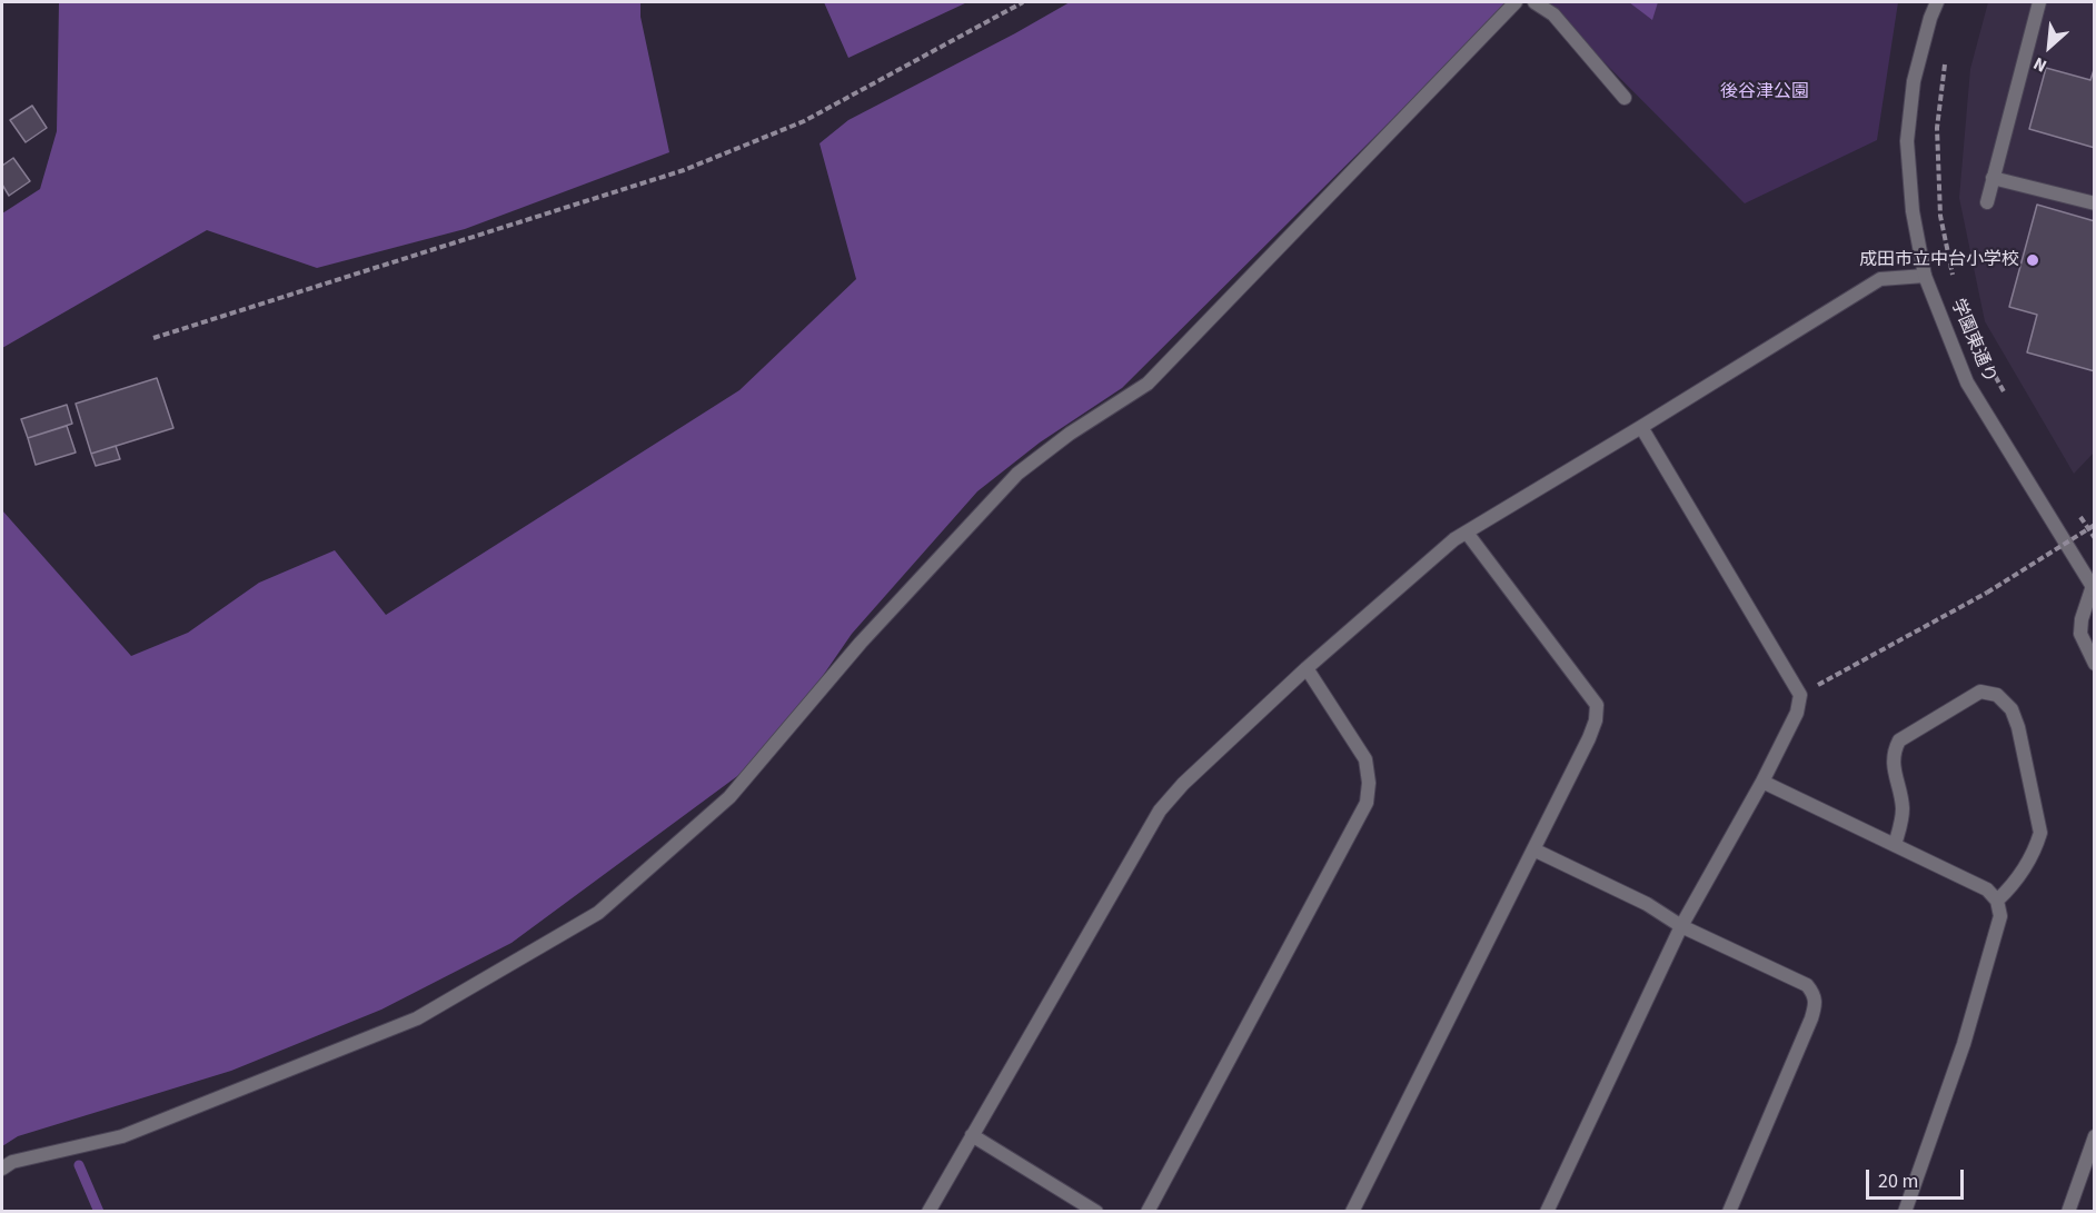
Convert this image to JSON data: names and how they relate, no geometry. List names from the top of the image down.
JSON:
{
  "streets": {
    "street": ["学園東通り"]
  },
  "parks": ["後谷津公園"],
  "places": ["成田市立中台小学校"],
  "scale_bar": "20 m",
  "north": "bottom left"
}
